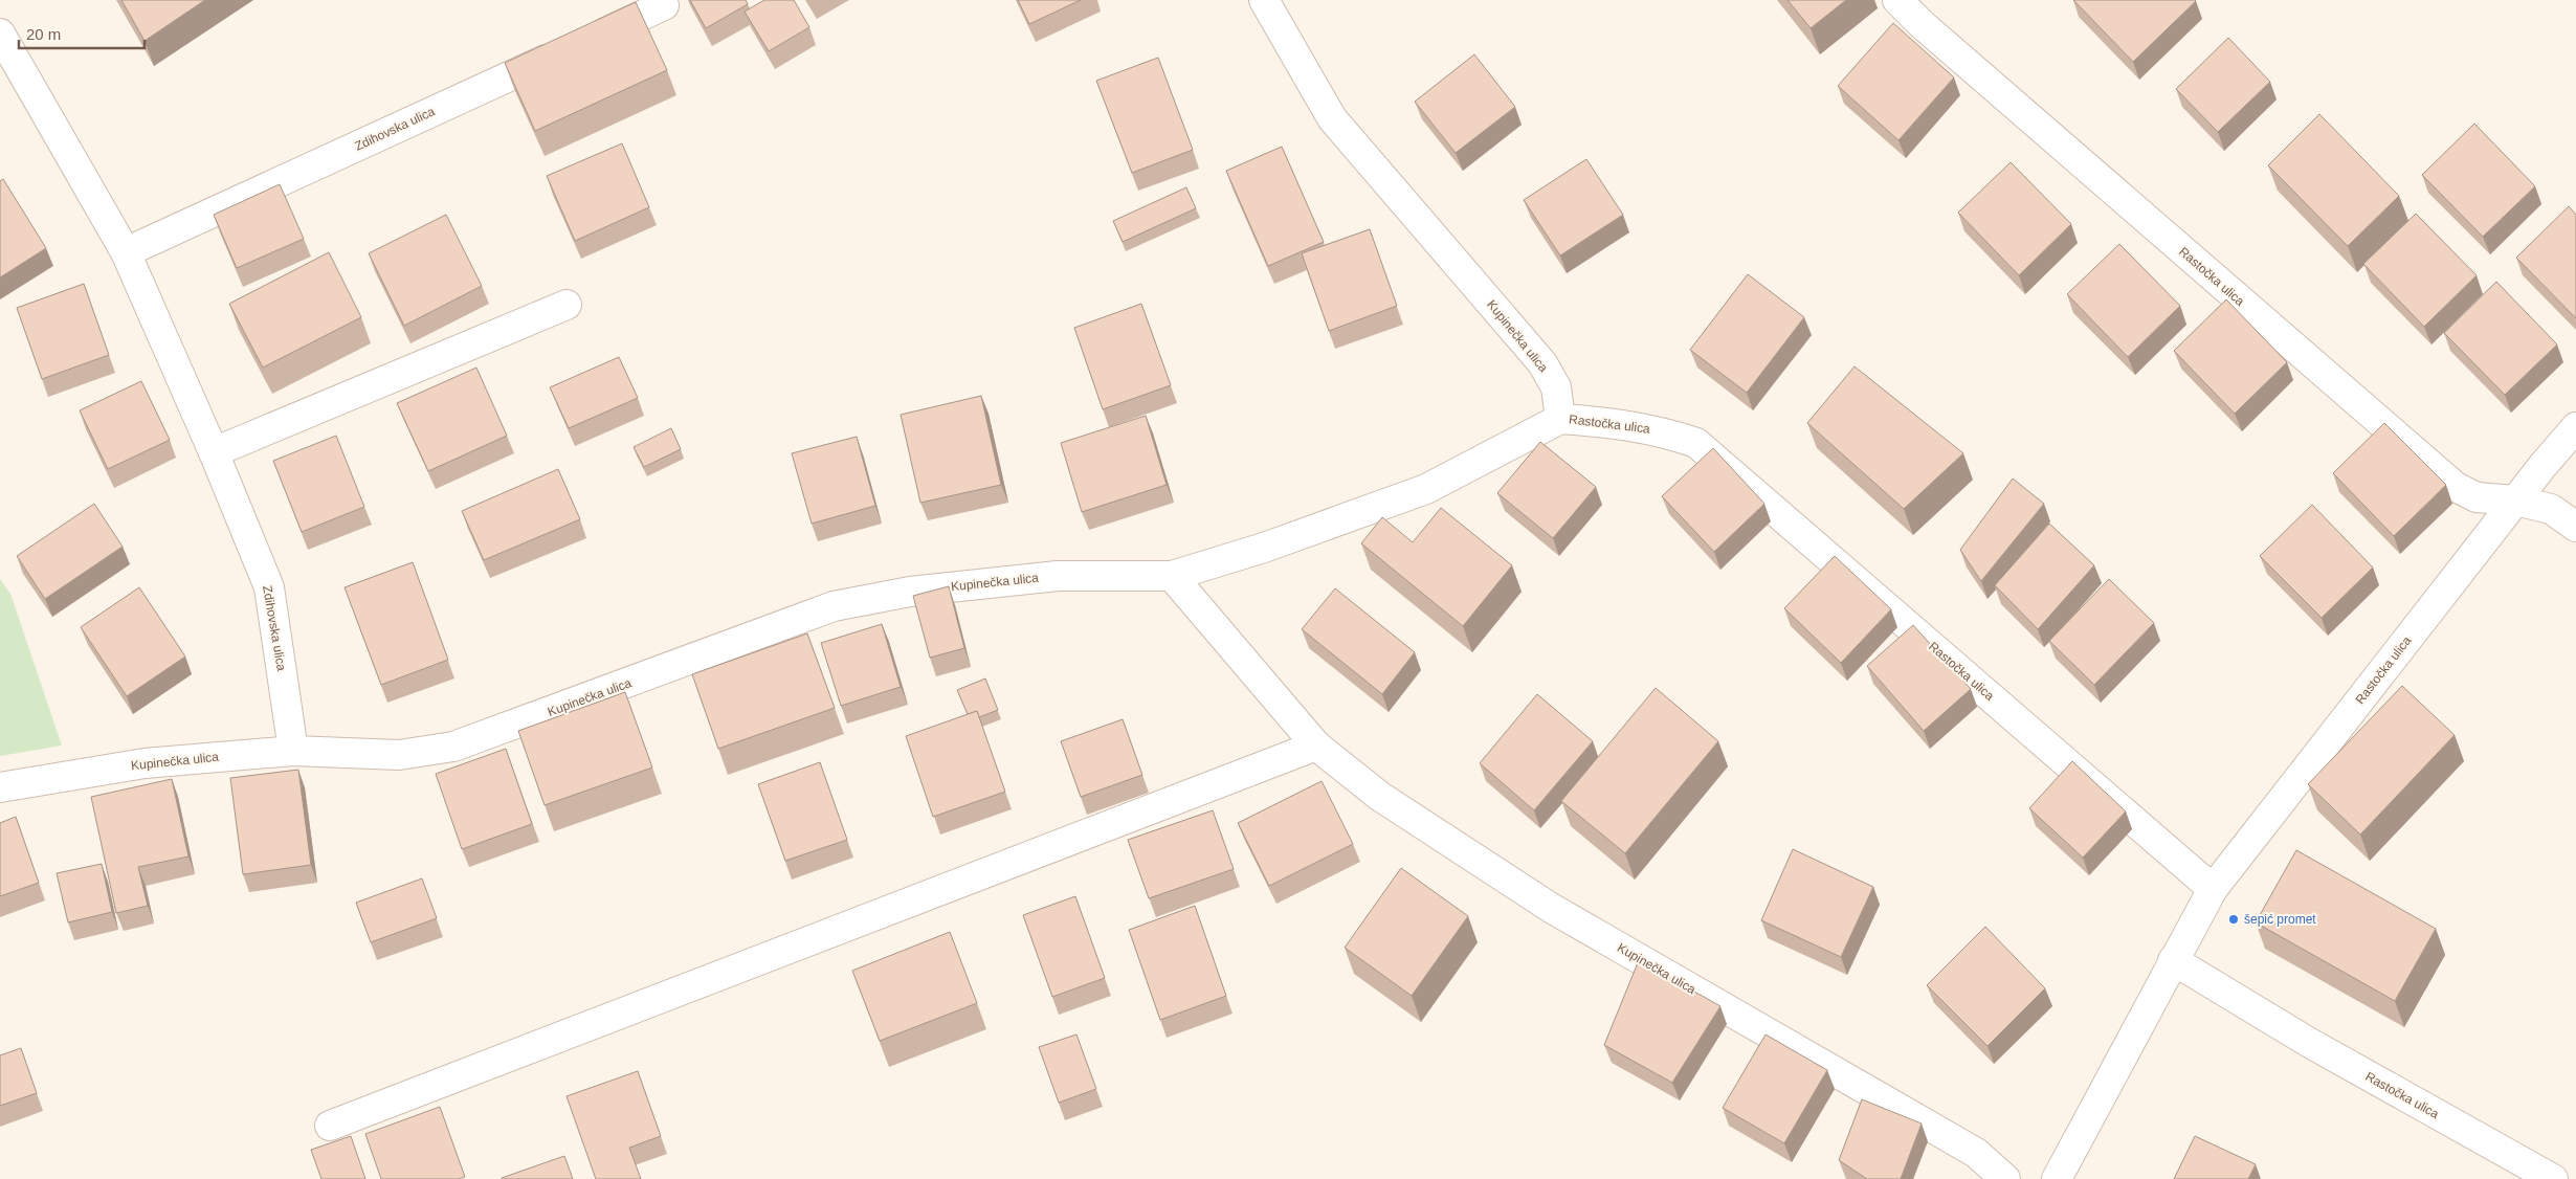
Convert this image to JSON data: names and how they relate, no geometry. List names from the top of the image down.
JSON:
{
  "streets": {
    "street": ["Zdihovska ulica", "Rastočka ulica", "Kupinečka ulica"]
  },
  "crossings": [
    ["Zdihovska ulica", "Kupinečka ulica"],
    ["Rastočka ulica", "Kupinečka ulica"]
  ],
  "places": ["šepić promet"],
  "scale_bar": "20 m"
}
